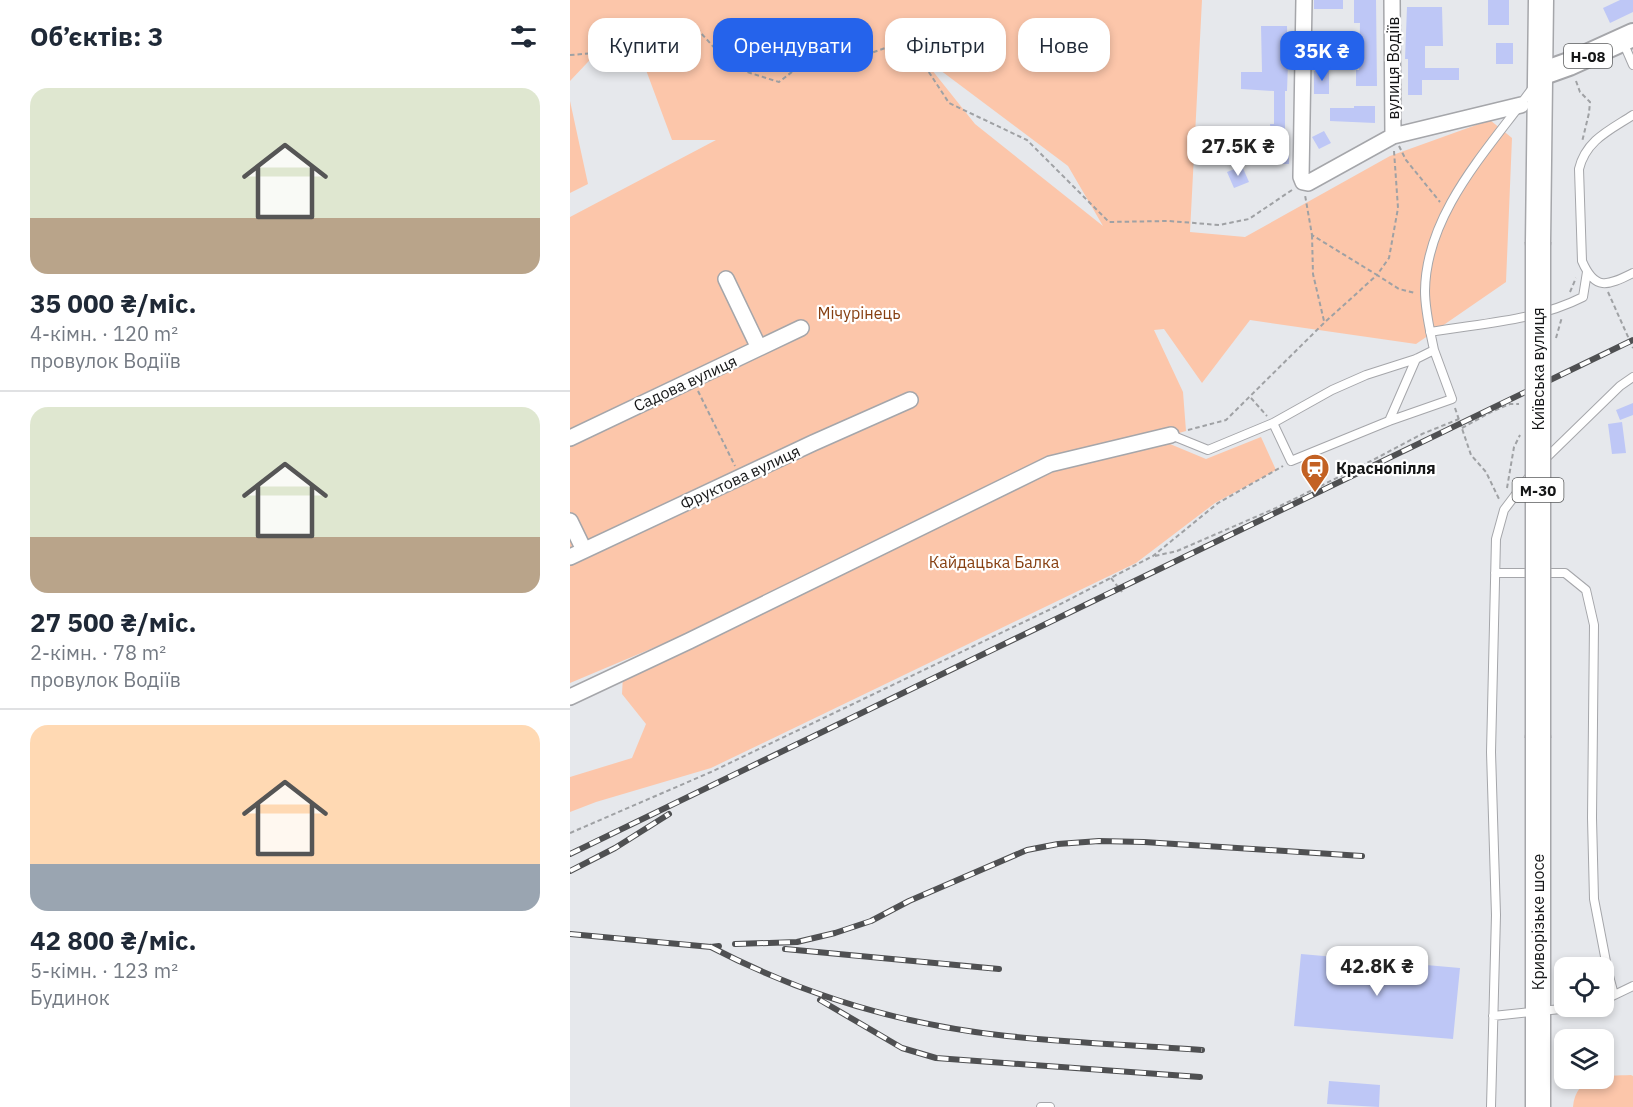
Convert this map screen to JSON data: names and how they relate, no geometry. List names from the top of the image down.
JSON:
{
  "streets": {
    "highway": ["Київська вулиця", "М-30", "Криворізьке шосе"],
    "main road": ["Н-08"],
    "street": ["вулиця Водіїв", "Садова вулиця", "Фруктова вулиця"]
  },
  "crossings": [
    ["Н-08", "Київська вулиця"],
    ["Київська вулиця", "Криворізьке шосе"]
  ],
  "parks": ["Мічурінець", "Кайдацька Балка"],
  "places": {
    "station": ["Краснопілля"]
  },
  "page": {
    "heading": "Об’єктів: 3",
    "chip": [
      "Купити",
      "Орендувати",
      "Фільтри",
      "Нове"
    ],
    "price": ["35K ₴", "27.5K ₴", "42.8K ₴"],
    "list": [
      {
        "name": "35 000 ₴/міс.",
        "note": "4-кімн. · 120 m² · провулок Водіїв"
      },
      {
        "name": "27 500 ₴/міс.",
        "note": "2-кімн. · 78 m² · провулок Водіїв"
      },
      {
        "name": "42 800 ₴/міс.",
        "note": "5-кімн. · 123 m² · Будинок"
      }
    ]
  }
}
